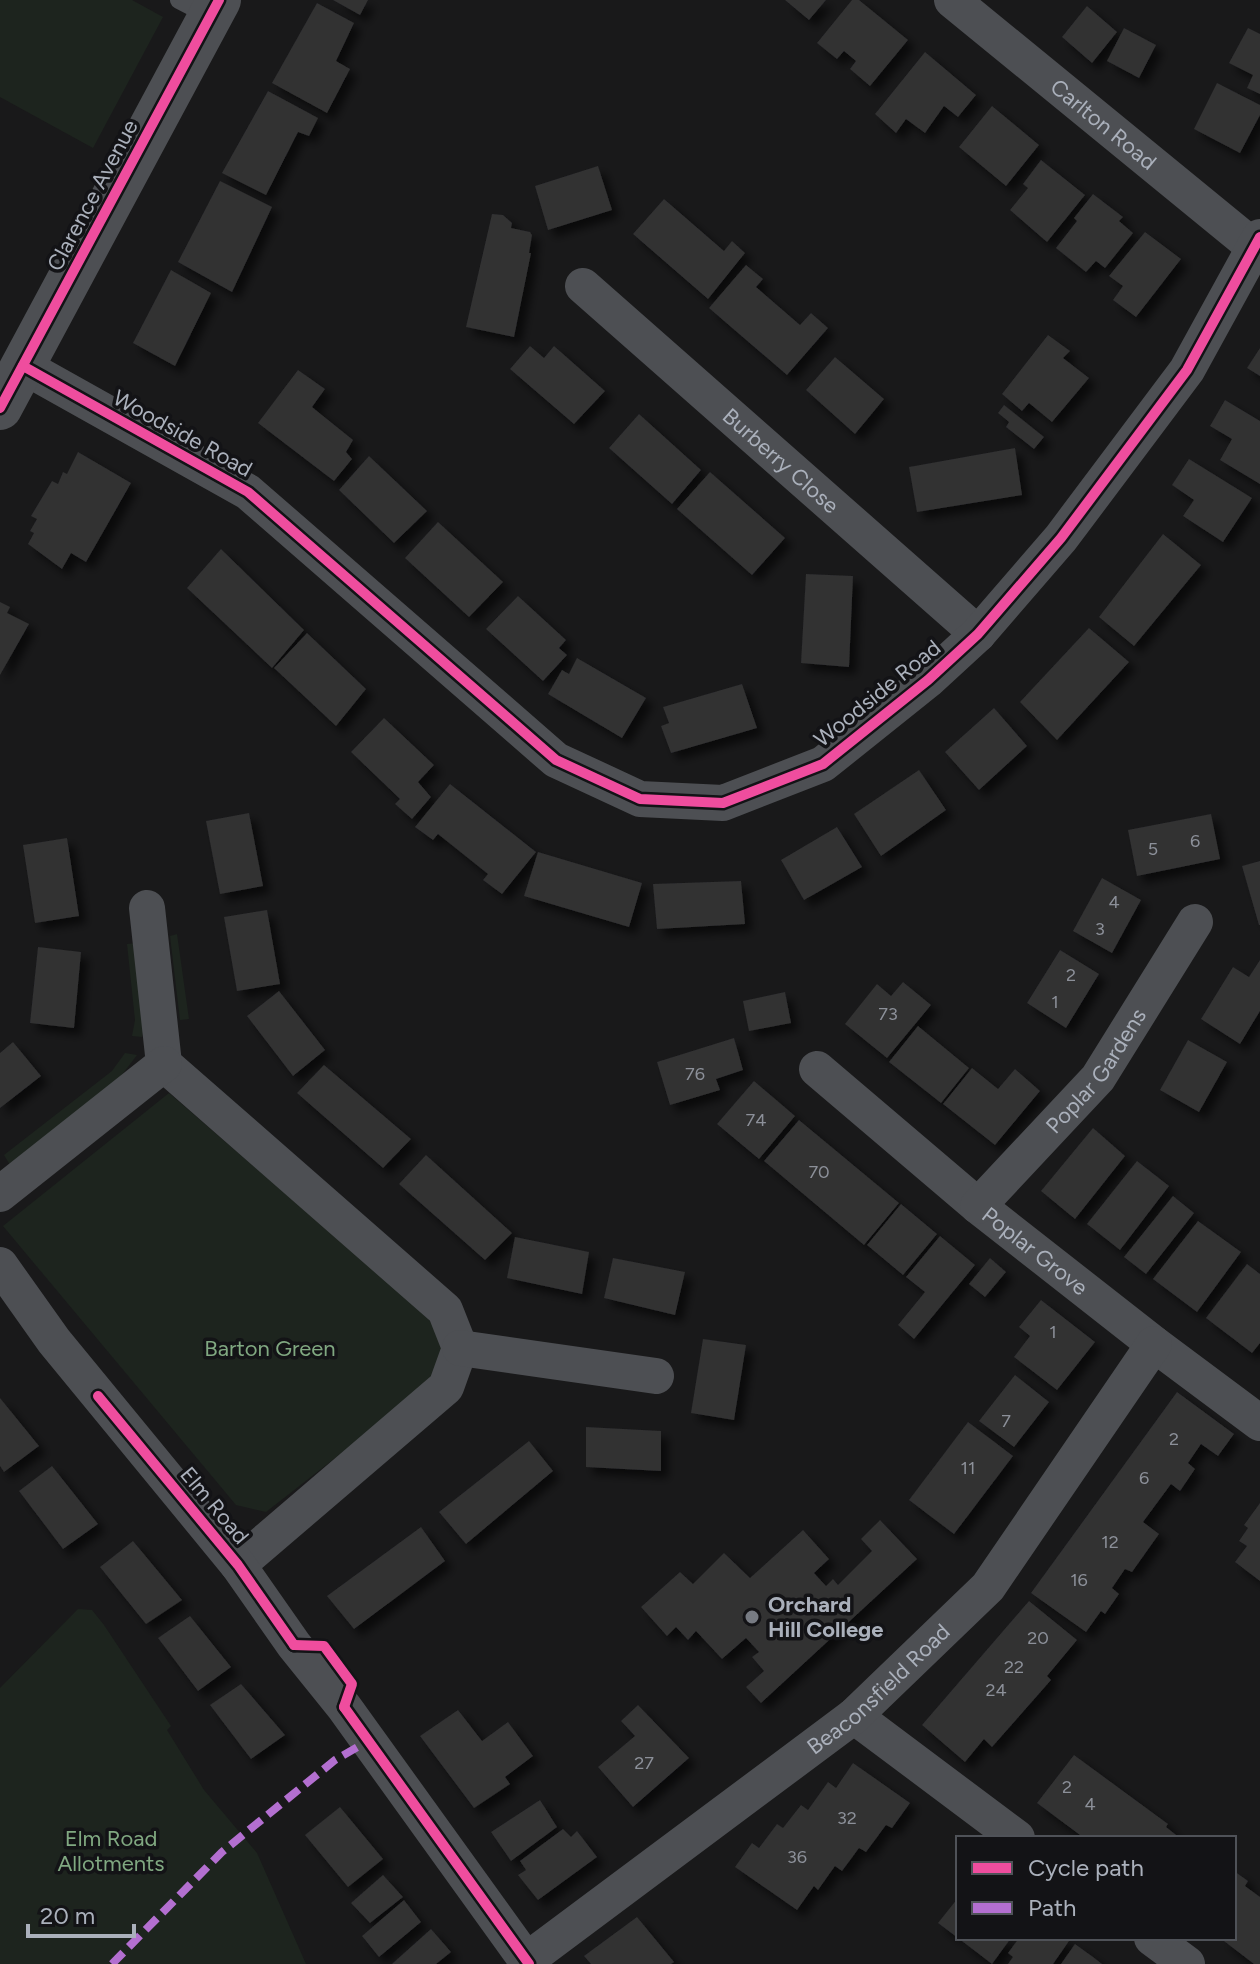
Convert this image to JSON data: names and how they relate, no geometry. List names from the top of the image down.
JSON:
{
  "streets": {
    "street": [
      "Carlton Road",
      "Clarence Avenue",
      "Woodside Road",
      "Burberry Close",
      "Poplar Gardens",
      "Poplar Grove",
      "Elm Road",
      "Beaconsfield Road"
    ]
  },
  "crossings": [
    ["Carlton Road", "Woodside Road"],
    ["Clarence Avenue", "Woodside Road"],
    ["Woodside Road", "Burberry Close"],
    ["Poplar Gardens", "Poplar Grove"],
    ["Poplar Grove", "Beaconsfield Road"],
    ["Elm Road", "Beaconsfield Road"]
  ],
  "parks": ["Barton Green", "Elm Road Allotments"],
  "places": ["Orchard Hill College"],
  "house_numbers": [
    "6",
    "5",
    "4",
    "3",
    "2",
    "1",
    "73",
    "76",
    "74",
    "70",
    "1",
    "7",
    "2",
    "11",
    "6",
    "12",
    "16",
    "20",
    "22",
    "24",
    "27",
    "2",
    "4",
    "32",
    "36"
  ],
  "legend": ["Cycle path", "Path"],
  "scale_bar": "20 m"
}
